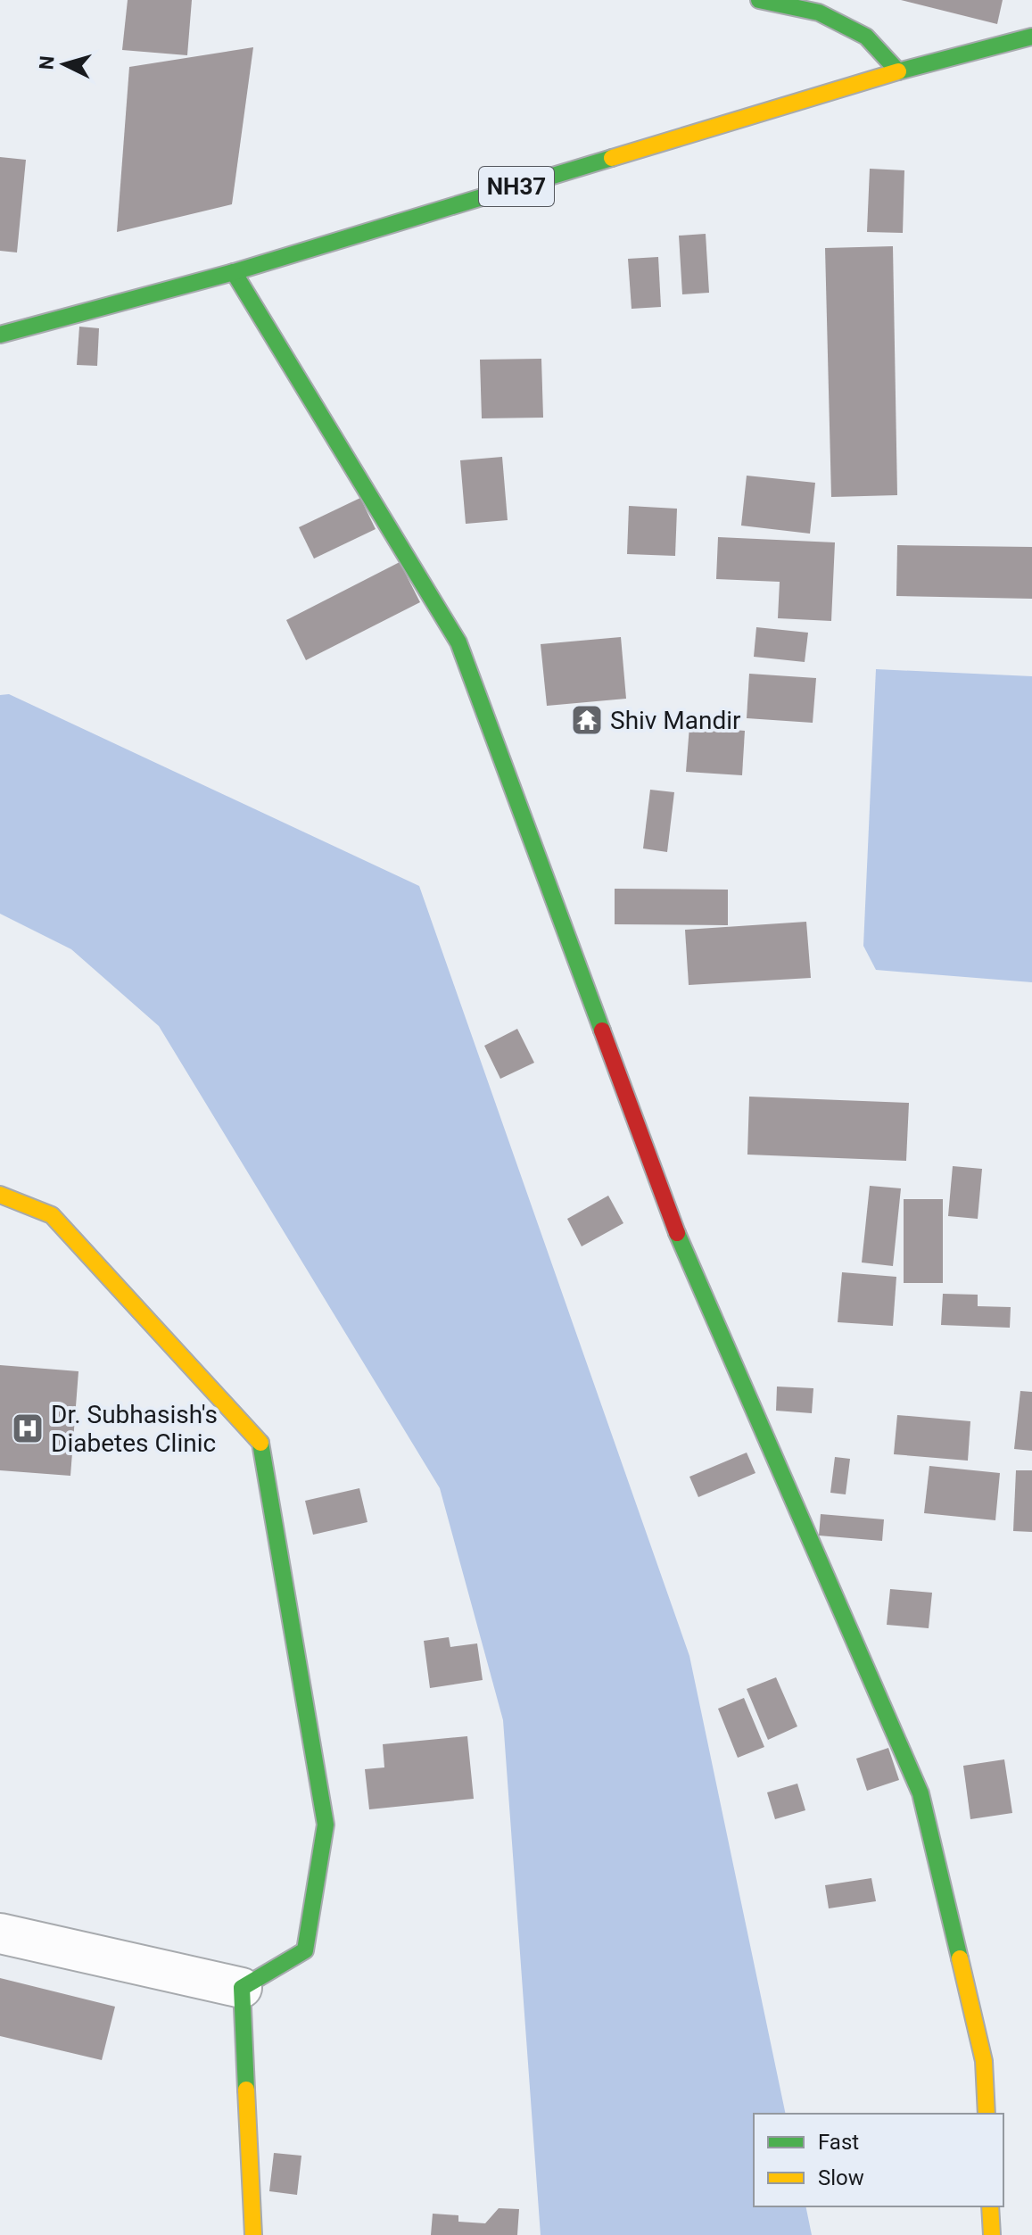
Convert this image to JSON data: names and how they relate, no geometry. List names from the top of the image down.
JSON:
{
  "streets": {
    "main road": ["NH37"]
  },
  "places": {
    "temple": ["Shiv Mandir"],
    "hospital": ["Dr. Subhasish's Diabetes Clinic"]
  },
  "legend": ["Fast", "Slow"],
  "north": "left"
}
